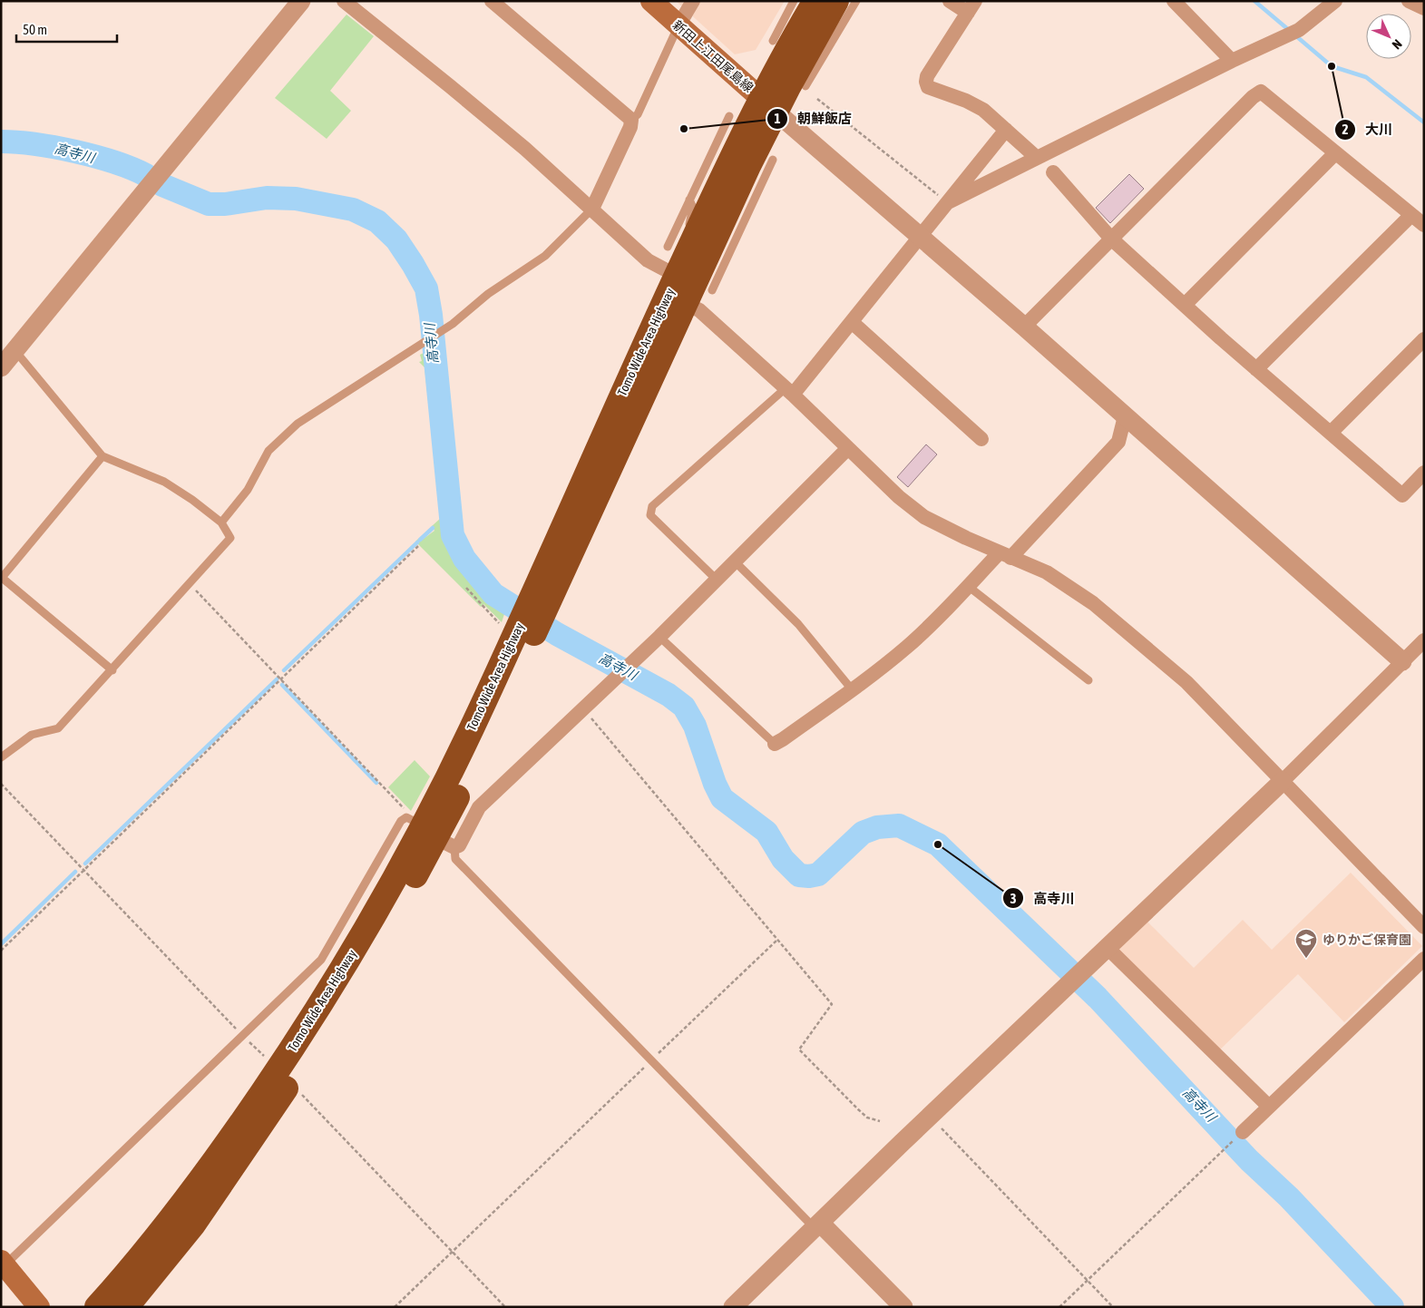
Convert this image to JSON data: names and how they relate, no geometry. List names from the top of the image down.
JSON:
{
  "streets": {
    "highway": ["Tomo Wide Area Highway"],
    "main road": ["新田上江田尾島線"]
  },
  "crossings": [
    ["新田上江田尾島線", "Tomo Wide Area Highway"]
  ],
  "water": ["高寺川"],
  "places": {
    "other": ["大川", "朝鮮飯店", "高寺川"],
    "school or university": ["ゆりかご保育園"]
  },
  "scale_bar": "50 m",
  "north": "bottom right"
}
